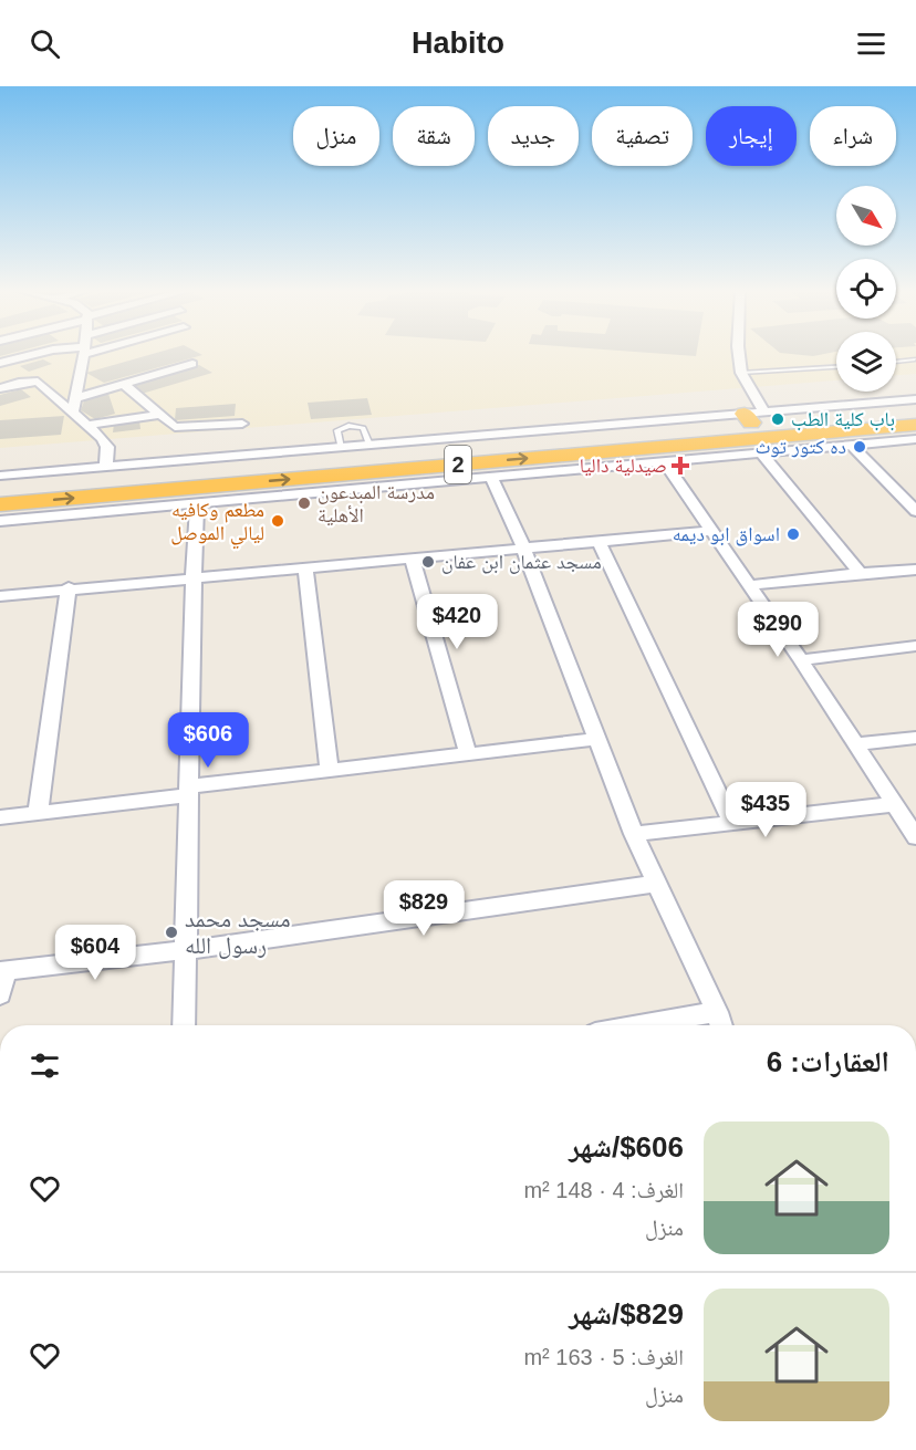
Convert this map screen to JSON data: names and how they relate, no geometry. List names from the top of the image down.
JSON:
{
  "streets": {
    "highway": ["2"]
  },
  "places": {
    "other": [
      "باب كلية الطب",
      "ده كتور توث",
      "مدرسة المبدعون الأهلية",
      "مطعم وكافيه ليالي الموصل",
      "اسواق ابو ديمه",
      "مسجد عثمان ابن عفان",
      "مسجد محمد رسول الله"
    ],
    "health": ["صيدلية داليا"]
  },
  "north": "bottom right",
  "page": {
    "header": "Habito",
    "chip": [
      "شراء",
      "إيجار",
      "تصفية",
      "جديد",
      "شقة",
      "منزل"
    ],
    "price": [
      "$420",
      "$290",
      "$606",
      "$435",
      "$829",
      "$604"
    ],
    "heading": "العقارات: 6",
    "list": [
      {
        "name": "$606/شهر",
        "note": "الغرف: 4 · 148 m² · منزل"
      },
      {
        "name": "$829/شهر",
        "note": "الغرف: 5 · 163 m² · منزل"
      }
    ]
  }
}
